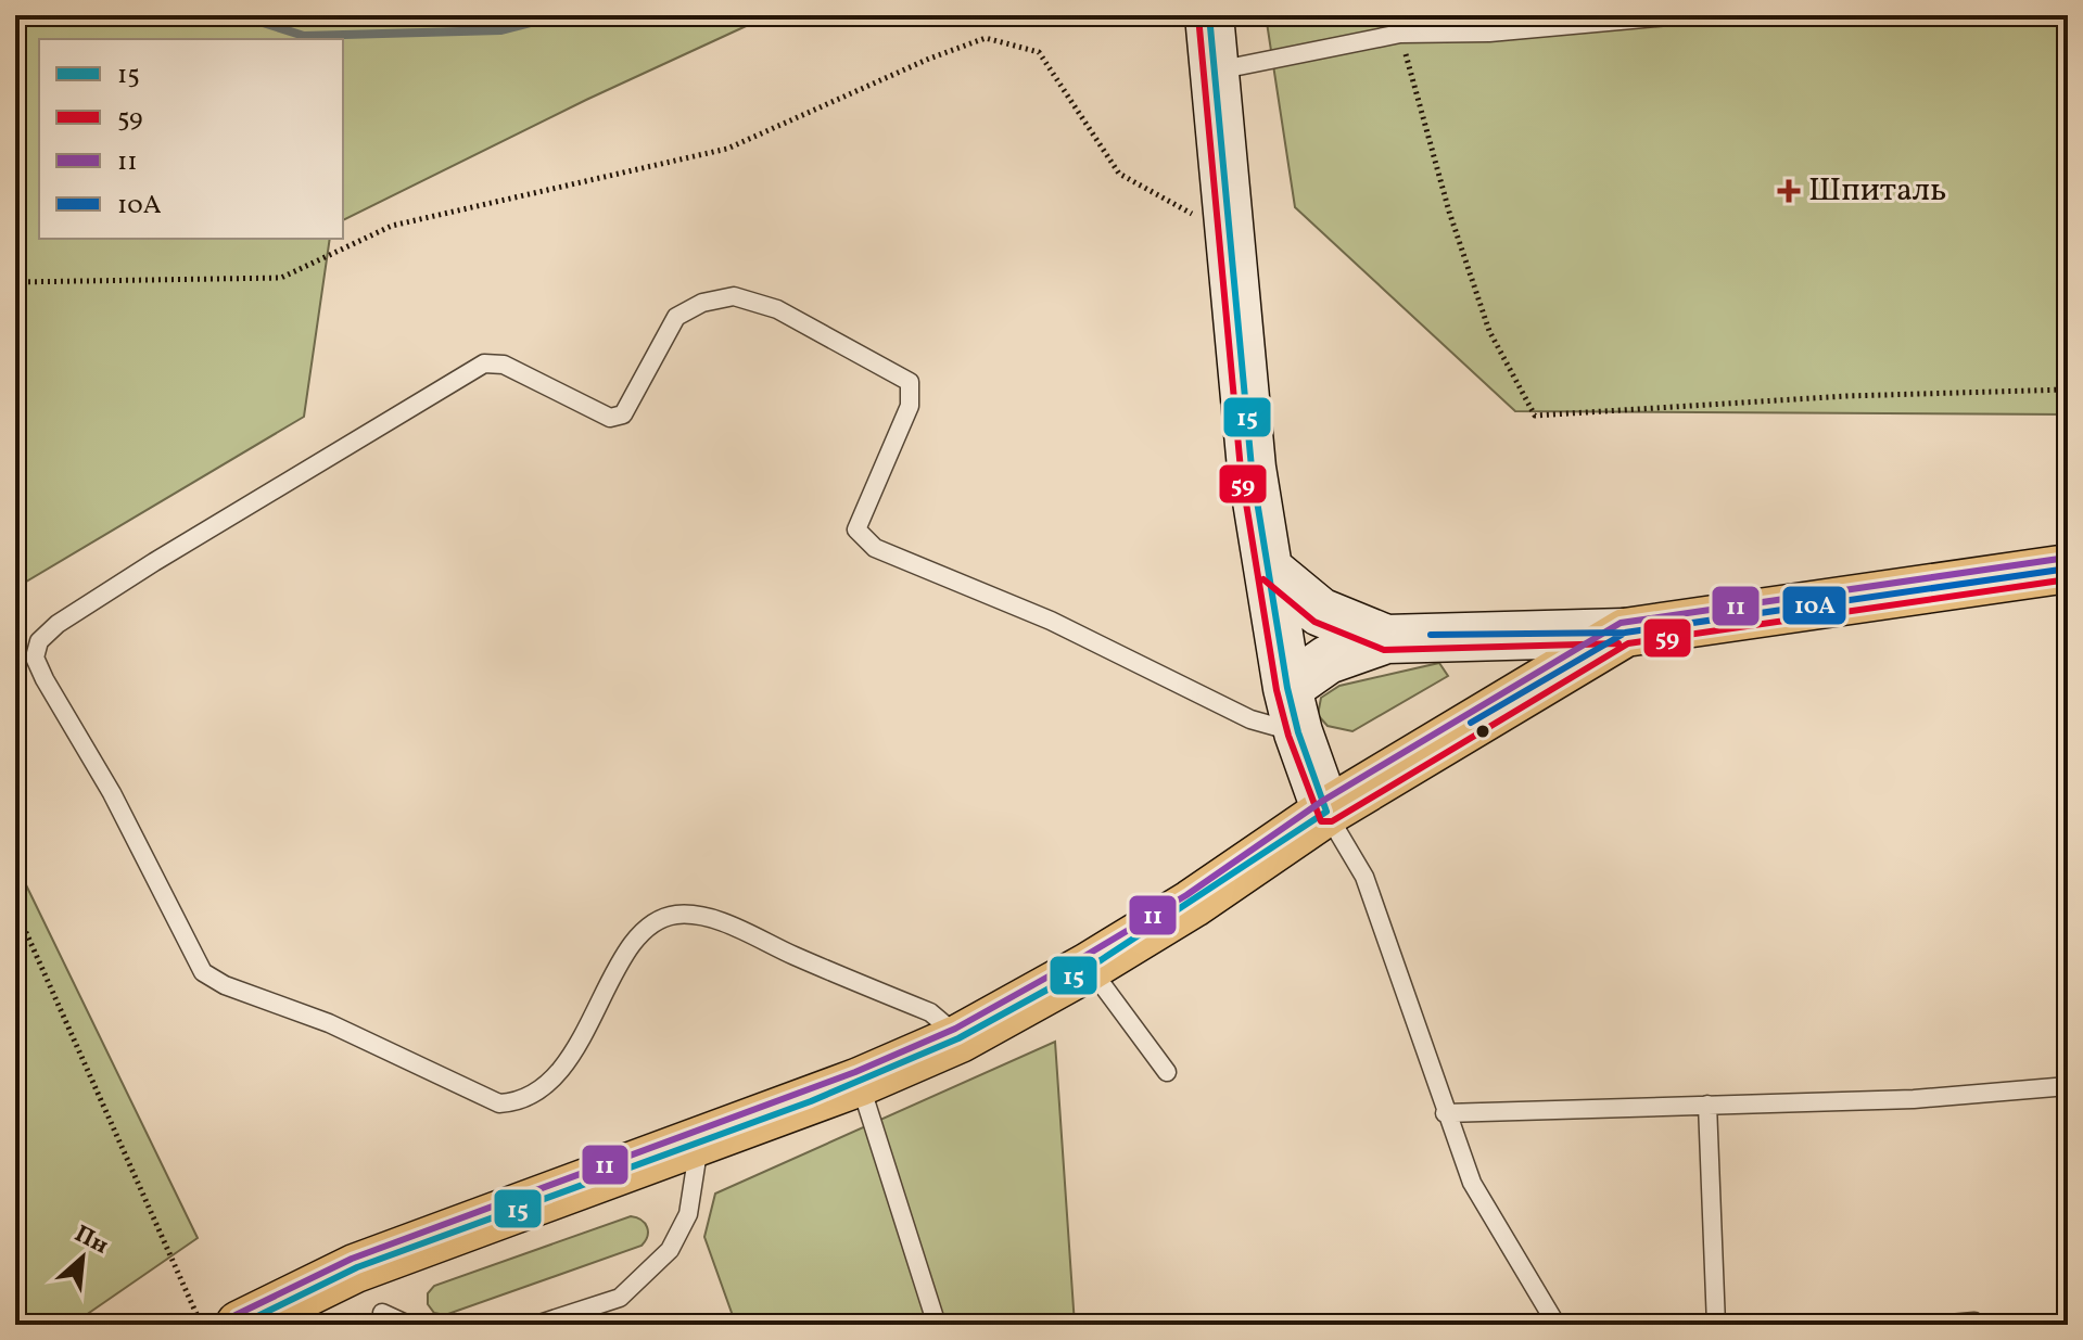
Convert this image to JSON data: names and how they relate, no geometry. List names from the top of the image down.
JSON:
{
  "places": {
    "health": ["Шпиталь"]
  },
  "lines": [
    "transit line 15",
    "transit line 59",
    "transit line 11",
    "transit line 10А"
  ],
  "legend": [
    "15",
    "59",
    "11",
    "10А"
  ],
  "north": "top right"
}
